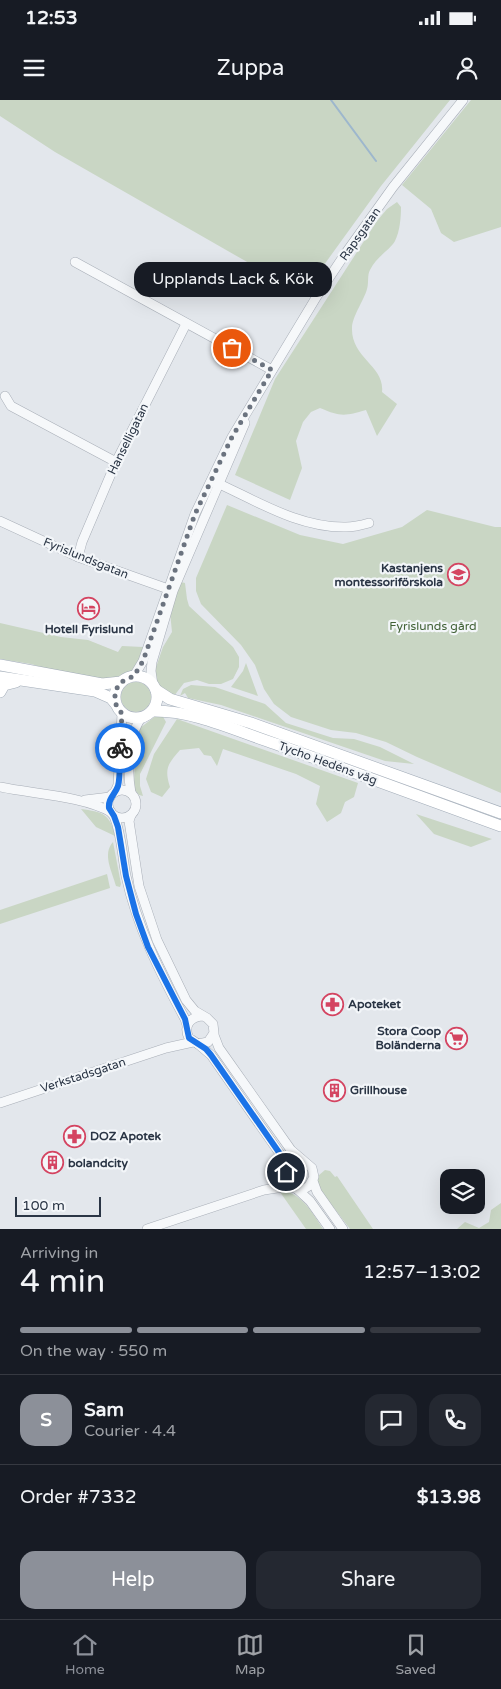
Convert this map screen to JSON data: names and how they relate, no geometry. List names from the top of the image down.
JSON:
{
  "streets": {
    "main road": ["Tycho Hedéns väg"],
    "street": [
      "Rapsgatan",
      "Hanselligatan",
      "Fyrislundsgatan",
      "Verkstadsgatan"
    ]
  },
  "crossings": [
    ["Rapsgatan", "Fyrislundsgatan"],
    ["Rapsgatan", "Tycho Hedéns väg"],
    ["Hanselligatan", "Fyrislundsgatan"]
  ],
  "parks": ["Fyrislunds gård"],
  "places": {
    "other": ["Upplands Lack & Kök"],
    "school or university": ["Kastanjens montessoriförskola"],
    "hotel": ["Hotell Fyrislund"],
    "pharmacy": ["Apoteket", "DOZ Apotek"],
    "supermarket": ["Stora Coop Boländerna"],
    "building": ["Grillhouse", "bolandcity"]
  },
  "scale_bar": "100 m",
  "page": {
    "status": "12:53",
    "header": "Zuppa",
    "bubble": "Upplands Lack & Kök",
    "scale": "100 m",
    "heading": ["4 min", "Arriving in", "12:57–13:02"],
    "panel": [
      "Sam",
      "Courier · 4.4",
      "Order #7332",
      "$13.98"
    ],
    "bar": "On the way · 550 m",
    "round": "S",
    "buttons": ["Help", "Share"],
    "tabs": ["Home", "Map", "Saved"]
  }
}
